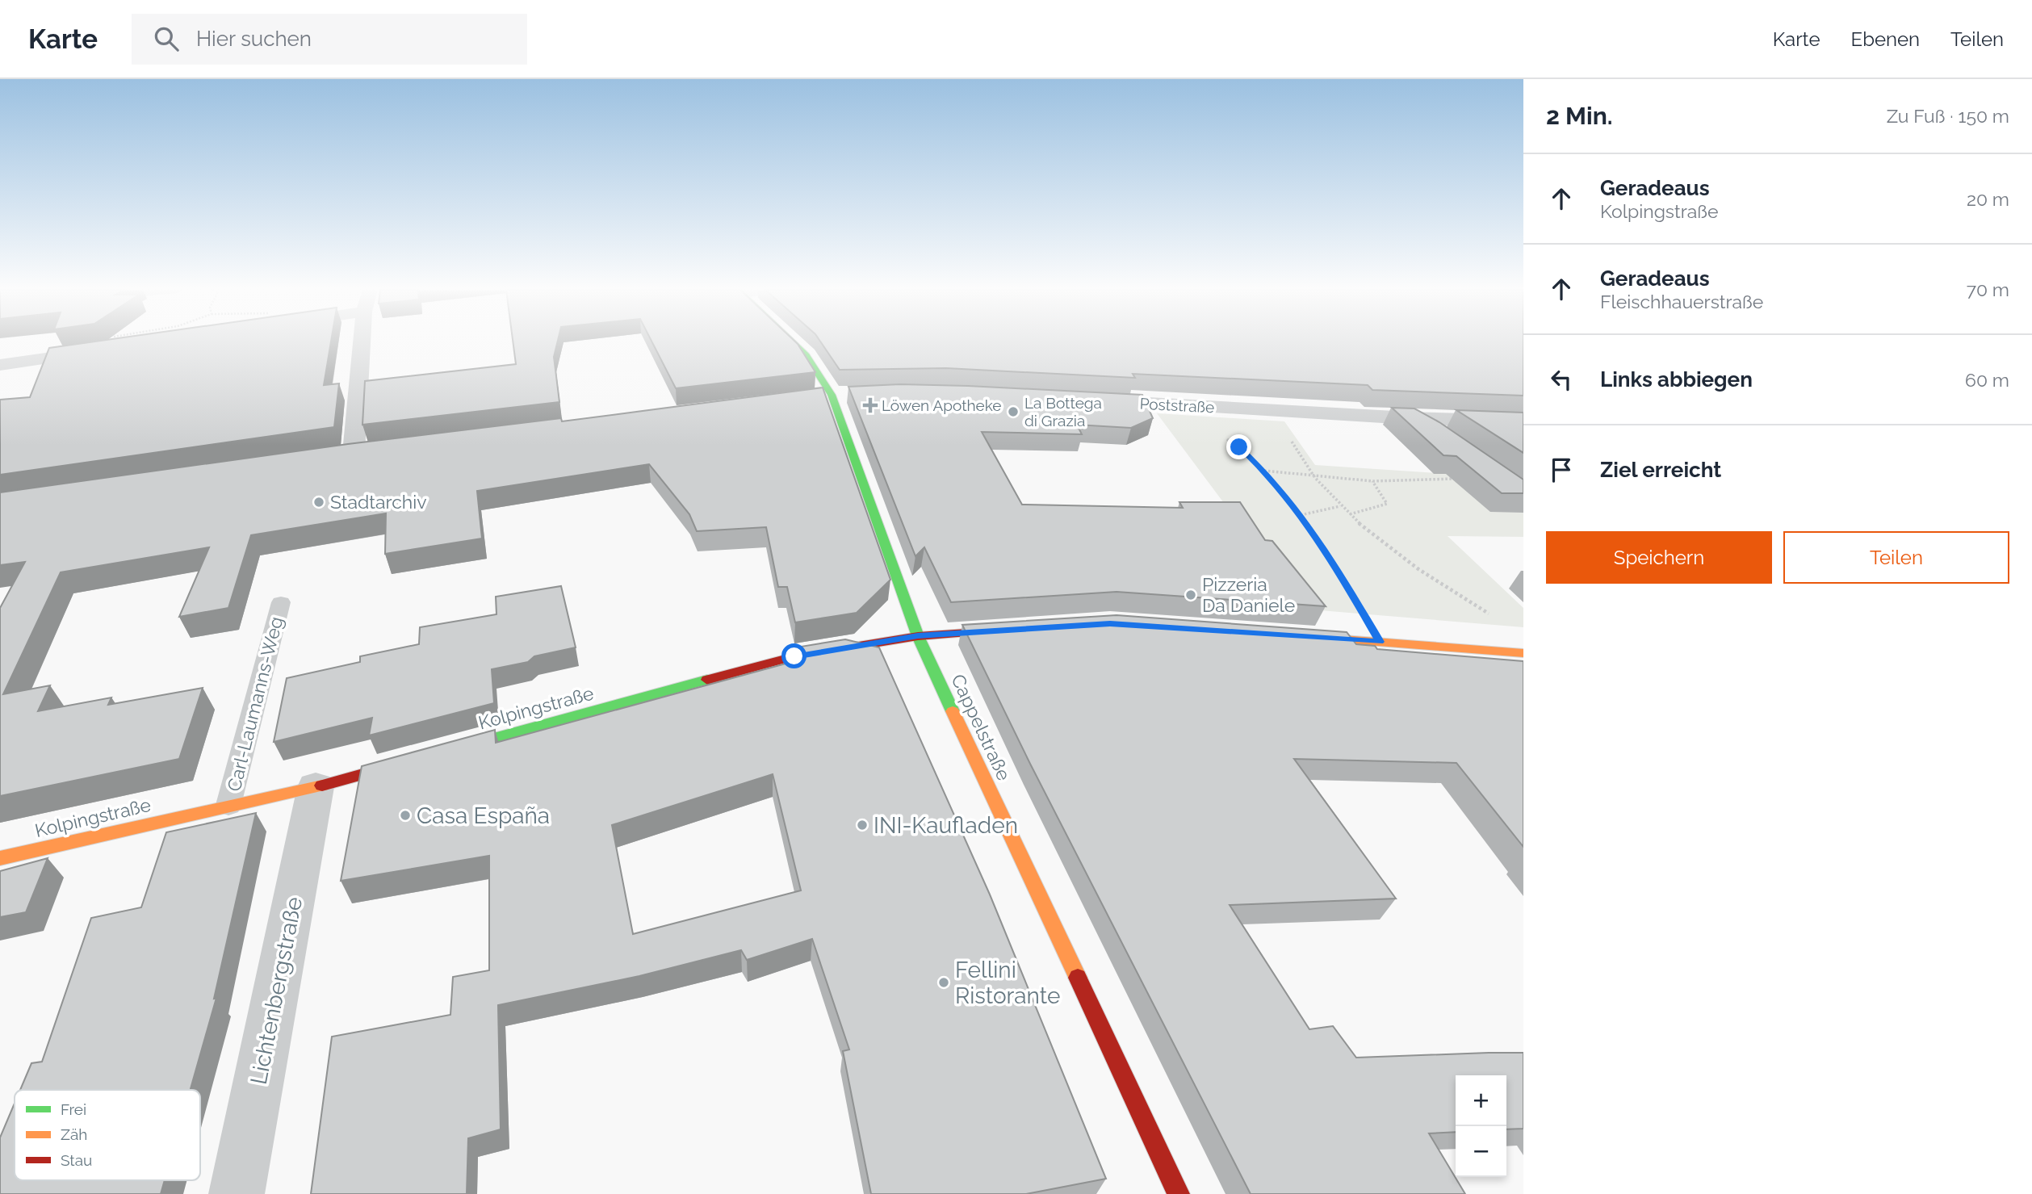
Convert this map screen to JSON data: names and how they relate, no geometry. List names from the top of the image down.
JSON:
{
  "streets": {
    "street": [
      "Poststraße",
      "Kolpingstraße",
      "Cappelstraße",
      "Lichtenbergstraße"
    ],
    "lane": ["Carl-Laumanns-Weg"]
  },
  "crossings": [
    ["Carl-Laumanns-Weg", "Kolpingstraße"],
    ["Kolpingstraße", "Cappelstraße"],
    ["Kolpingstraße", "Lichtenbergstraße"]
  ],
  "places": {
    "health": ["Löwen Apotheke"],
    "other": [
      "La Bottega di Grazia",
      "Stadtarchiv",
      "Pizzeria Da Daniele",
      "Casa España",
      "INI-Kaufladen",
      "Fellini Ristorante"
    ]
  },
  "legend": ["Frei", "Zäh", "Stau"],
  "page": {
    "header": "Karte",
    "search": "Hier suchen",
    "nav": ["Karte", "Ebenen", "Teilen"],
    "heading": ["2 Min.", "Zu Fuß · 150 m"],
    "list": [
      ["Geradeaus", "Kolpingstraße", "20 m"],
      ["Geradeaus", "Fleischhauerstraße", "70 m"],
      ["Links abbiegen", "60 m"],
      "Ziel erreicht"
    ],
    "buttons": ["Speichern", "Teilen"],
    "map_buttons": ["+", "−"]
  }
}
